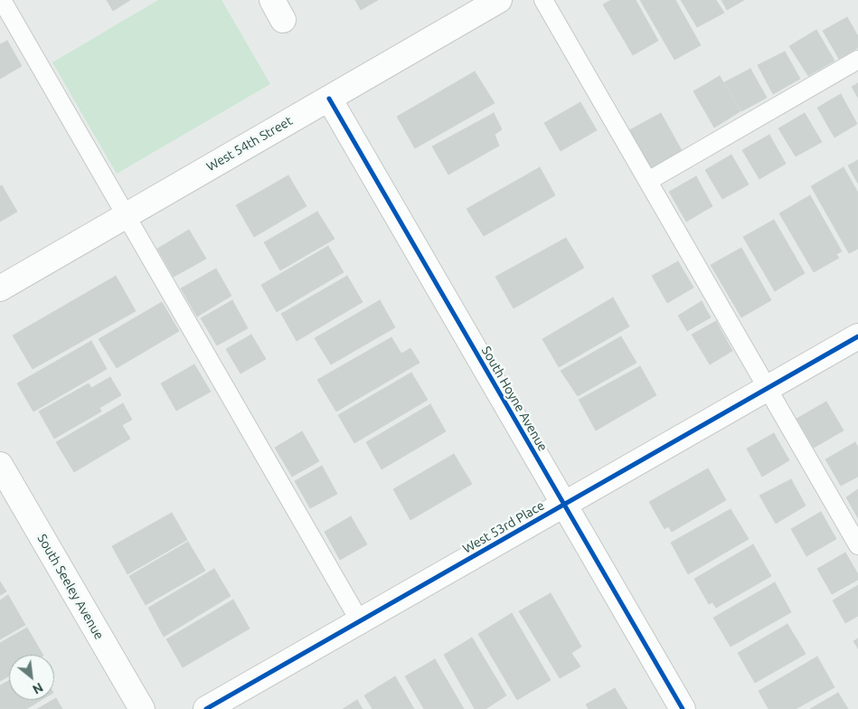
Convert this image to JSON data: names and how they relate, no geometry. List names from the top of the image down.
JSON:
{
  "streets": {
    "street": [
      "West 54th Street",
      "South Hoyne Avenue",
      "West 53rd Place",
      "South Seeley Avenue"
    ]
  },
  "crossings": [
    ["West 54th Street", "South Hoyne Avenue"],
    ["South Hoyne Avenue", "West 53rd Place"]
  ],
  "north": "bottom right"
}
